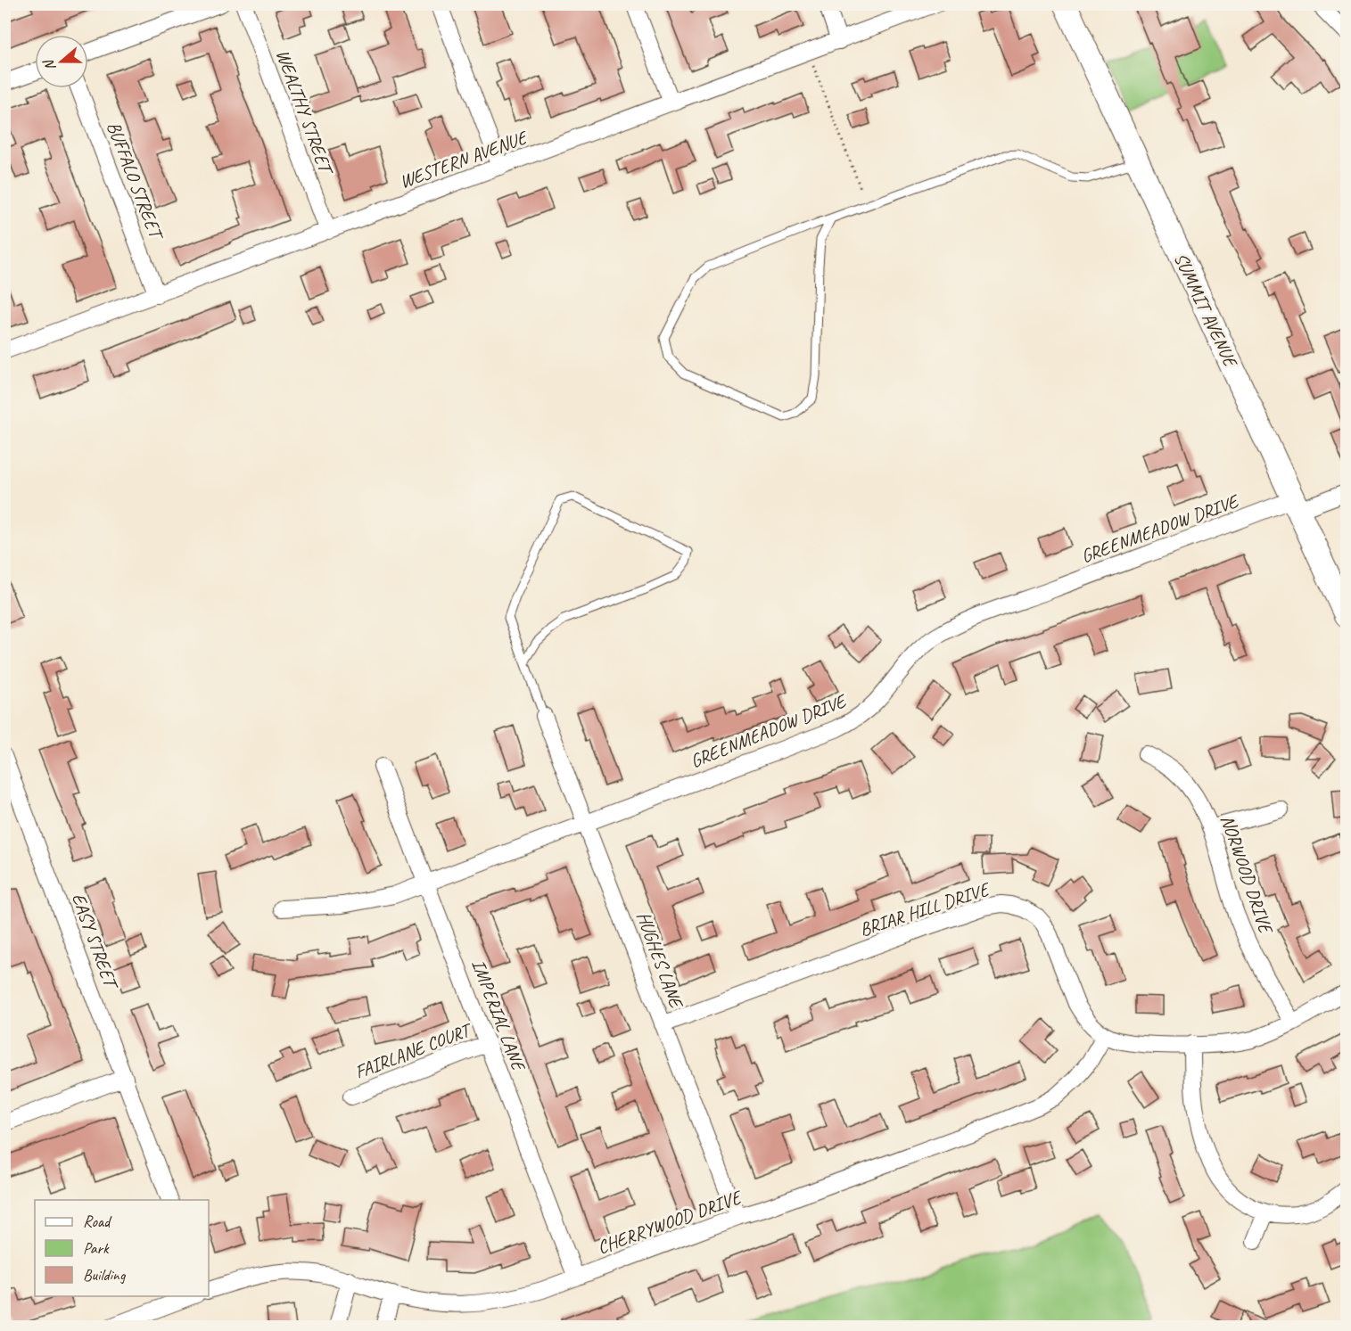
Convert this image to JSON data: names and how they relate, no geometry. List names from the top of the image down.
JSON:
{
  "streets": {
    "main road": ["SUMMIT AVENUE"],
    "street": [
      "WEALTHY STREET",
      "WESTERN AVENUE",
      "BUFFALO STREET",
      "GREENMEADOW DRIVE",
      "NORWOOD DRIVE",
      "BRIAR HILL DRIVE",
      "EASY STREET",
      "HUGHES LANE",
      "IMPERIAL LANE",
      "FAIRLANE COURT",
      "CHERRYWOOD DRIVE"
    ]
  },
  "crossings": [
    ["WEALTHY STREET", "WESTERN AVENUE"],
    ["WESTERN AVENUE", "BUFFALO STREET"],
    ["SUMMIT AVENUE", "GREENMEADOW DRIVE"],
    ["GREENMEADOW DRIVE", "HUGHES LANE"],
    ["GREENMEADOW DRIVE", "IMPERIAL LANE"],
    ["NORWOOD DRIVE", "BRIAR HILL DRIVE"],
    ["BRIAR HILL DRIVE", "HUGHES LANE"],
    ["BRIAR HILL DRIVE", "CHERRYWOOD DRIVE"],
    ["HUGHES LANE", "CHERRYWOOD DRIVE"],
    ["IMPERIAL LANE", "FAIRLANE COURT"],
    ["IMPERIAL LANE", "CHERRYWOOD DRIVE"]
  ],
  "legend": ["Road", "Park", "Building"],
  "north": "left"
}
